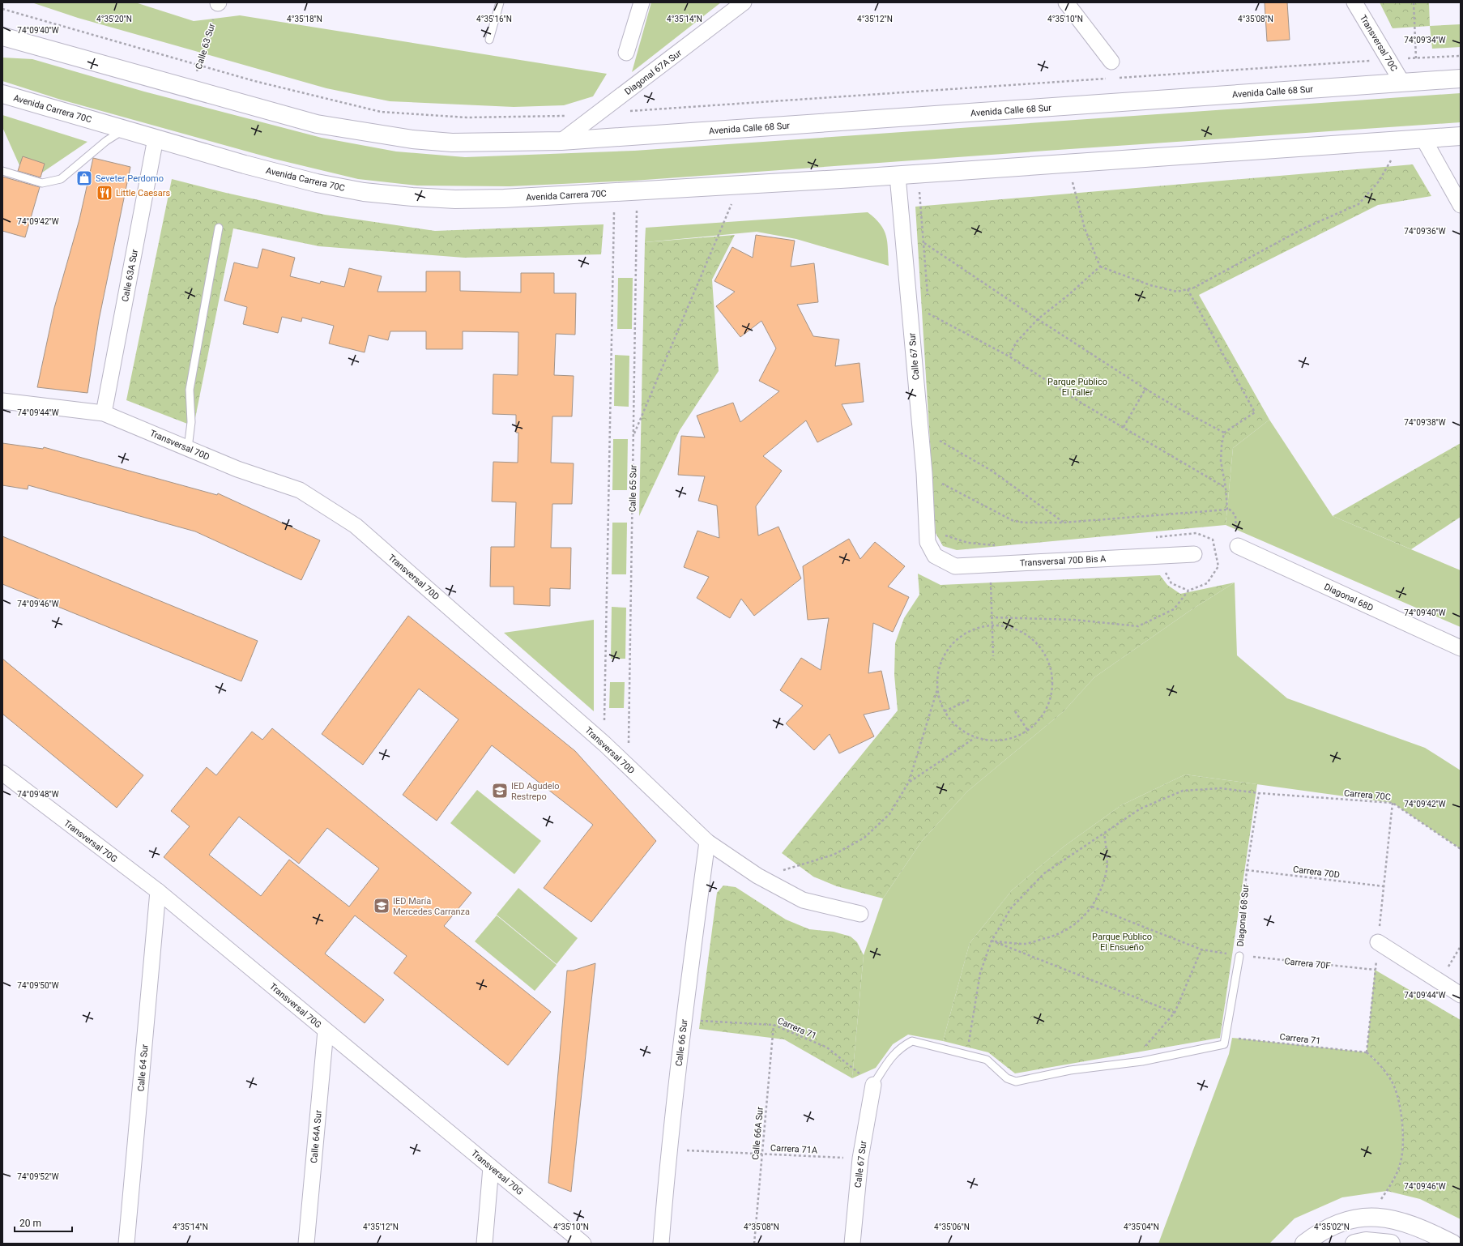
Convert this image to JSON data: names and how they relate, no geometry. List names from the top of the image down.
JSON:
{
  "streets": {
    "main road": ["Avenida Calle 68 Sur", "Avenida Carrera 70C"],
    "street": [
      "Transversal 70C",
      "Diagonal 67A Sur",
      "Calle 63A Sur",
      "Calle 67 Sur",
      "Transversal 70D",
      "Transversal 70D Bis A",
      "Diagonal 68D",
      "Transversal 70G",
      "Calle 66 Sur",
      "Calle 64 Sur",
      "Calle 64A Sur"
    ],
    "path": [
      "Calle 63 Sur",
      "Calle 65 Sur",
      "Carrera 70C",
      "Carrera 70D",
      "Diagonal 68 Sur",
      "Carrera 70F",
      "Carrera 71",
      "Calle 66A Sur",
      "Carrera 71A"
    ]
  },
  "crossings": [
    ["Transversal 70C", "Avenida Calle 68 Sur"],
    ["Diagonal 67A Sur", "Avenida Calle 68 Sur"],
    ["Avenida Carrera 70C", "Calle 63A Sur"],
    ["Avenida Carrera 70C", "Calle 67 Sur"],
    ["Calle 63A Sur", "Transversal 70D"],
    ["Calle 67 Sur", "Transversal 70D Bis A"],
    ["Calle 67 Sur", "Carrera 71"],
    ["Calle 67 Sur", "Carrera 71A"],
    ["Transversal 70D", "Calle 65 Sur"],
    ["Transversal 70D", "Calle 66 Sur"],
    ["Carrera 70C", "Diagonal 68 Sur"],
    ["Transversal 70G", "Calle 64 Sur"],
    ["Transversal 70G", "Calle 64A Sur"],
    ["Carrera 70D", "Diagonal 68 Sur"],
    ["Diagonal 68 Sur", "Carrera 70F"],
    ["Carrera 71", "Calle 66 Sur"],
    ["Carrera 71", "Calle 66A Sur"],
    ["Calle 66 Sur", "Carrera 71A"],
    ["Calle 66A Sur", "Carrera 71A"]
  ],
  "parks": ["Parque Público El Taller", "Parque Público El Ensueño"],
  "places": {
    "shop": ["Seveter Perdomo"],
    "restaurant": ["Little Caesars"],
    "school or university": ["IED Agudelo Restrepo", "IED María Mercedes Carranza"]
  },
  "scale_bar": "20 m",
  "coordinates": [
    "4°35'20\"N",
    "4°35'18\"N",
    "4°35'16\"N",
    "4°35'14\"N",
    "4°35'12\"N",
    "4°35'10\"N",
    "4°35'08\"N",
    "74°09'40\"W",
    "74°09'34\"W",
    "74°09'42\"W",
    "74°09'36\"W",
    "74°09'44\"W",
    "74°09'38\"W",
    "74°09'46\"W",
    "74°09'48\"W",
    "74°09'50\"W",
    "74°09'52\"W",
    "4°35'06\"N",
    "4°35'04\"N",
    "4°35'02\"N"
  ]
}
